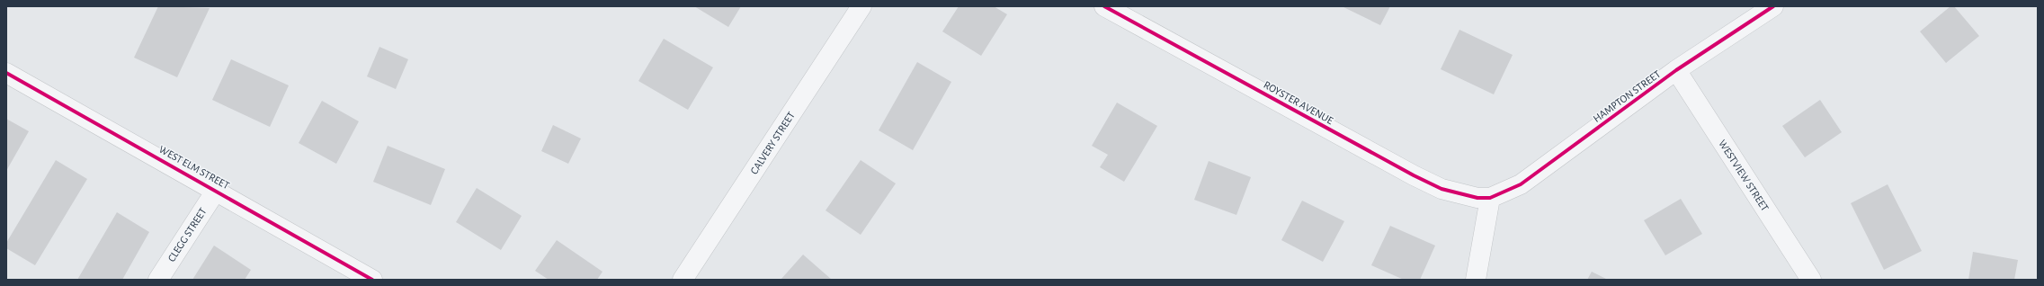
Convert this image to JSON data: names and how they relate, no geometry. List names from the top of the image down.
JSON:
{
  "streets": {
    "street": [
      "HAMPTON STREET",
      "ROYSTER AVENUE",
      "CALVERY STREET",
      "WEST ELM STREET",
      "WESTVIEW STREET",
      "CLEGG STREET"
    ]
  },
  "crossings": [
    ["HAMPTON STREET", "ROYSTER AVENUE"],
    ["HAMPTON STREET", "WESTVIEW STREET"],
    ["WEST ELM STREET", "CLEGG STREET"]
  ]
}
